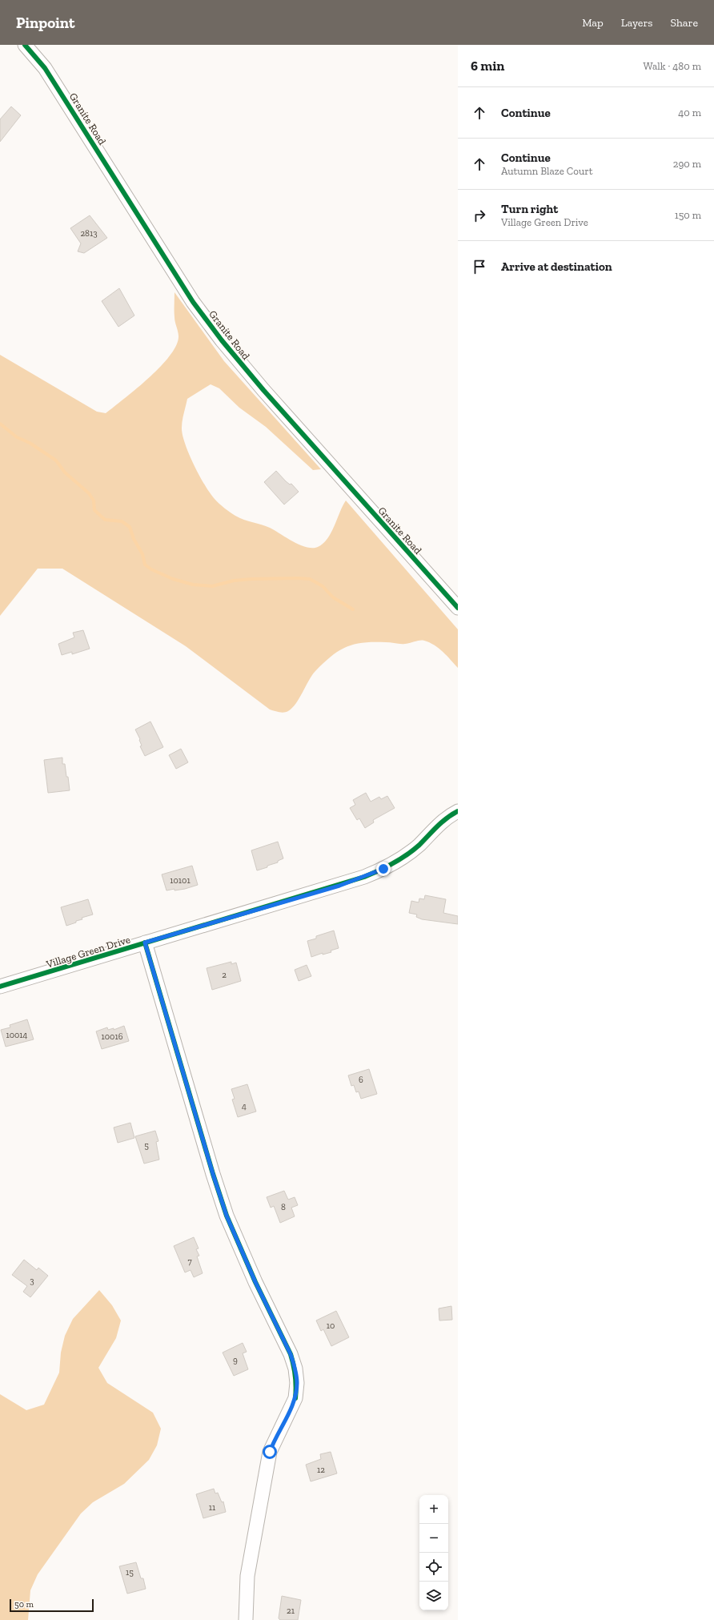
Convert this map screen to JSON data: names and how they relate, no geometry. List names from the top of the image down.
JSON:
{
  "streets": {
    "street": ["Granite Road", "Village Green Drive"]
  },
  "house_numbers": [
    "2813",
    "10101",
    "2",
    "10014",
    "10016",
    "6",
    "4",
    "5",
    "8",
    "7",
    "3",
    "10",
    "9",
    "12",
    "11",
    "15",
    "21"
  ],
  "scale_bar": "50 m",
  "page": {
    "header": "Pinpoint",
    "nav": ["Map", "Layers", "Share"],
    "heading": ["6 min", "Walk · 480 m"],
    "list": [
      ["Continue", "40 m"],
      ["Continue", "Autumn Blaze Court", "290 m"],
      ["Turn right", "Village Green Drive", "150 m"],
      "Arrive at destination"
    ],
    "map_buttons": ["+", "−"],
    "scale": "50 m"
  }
}
